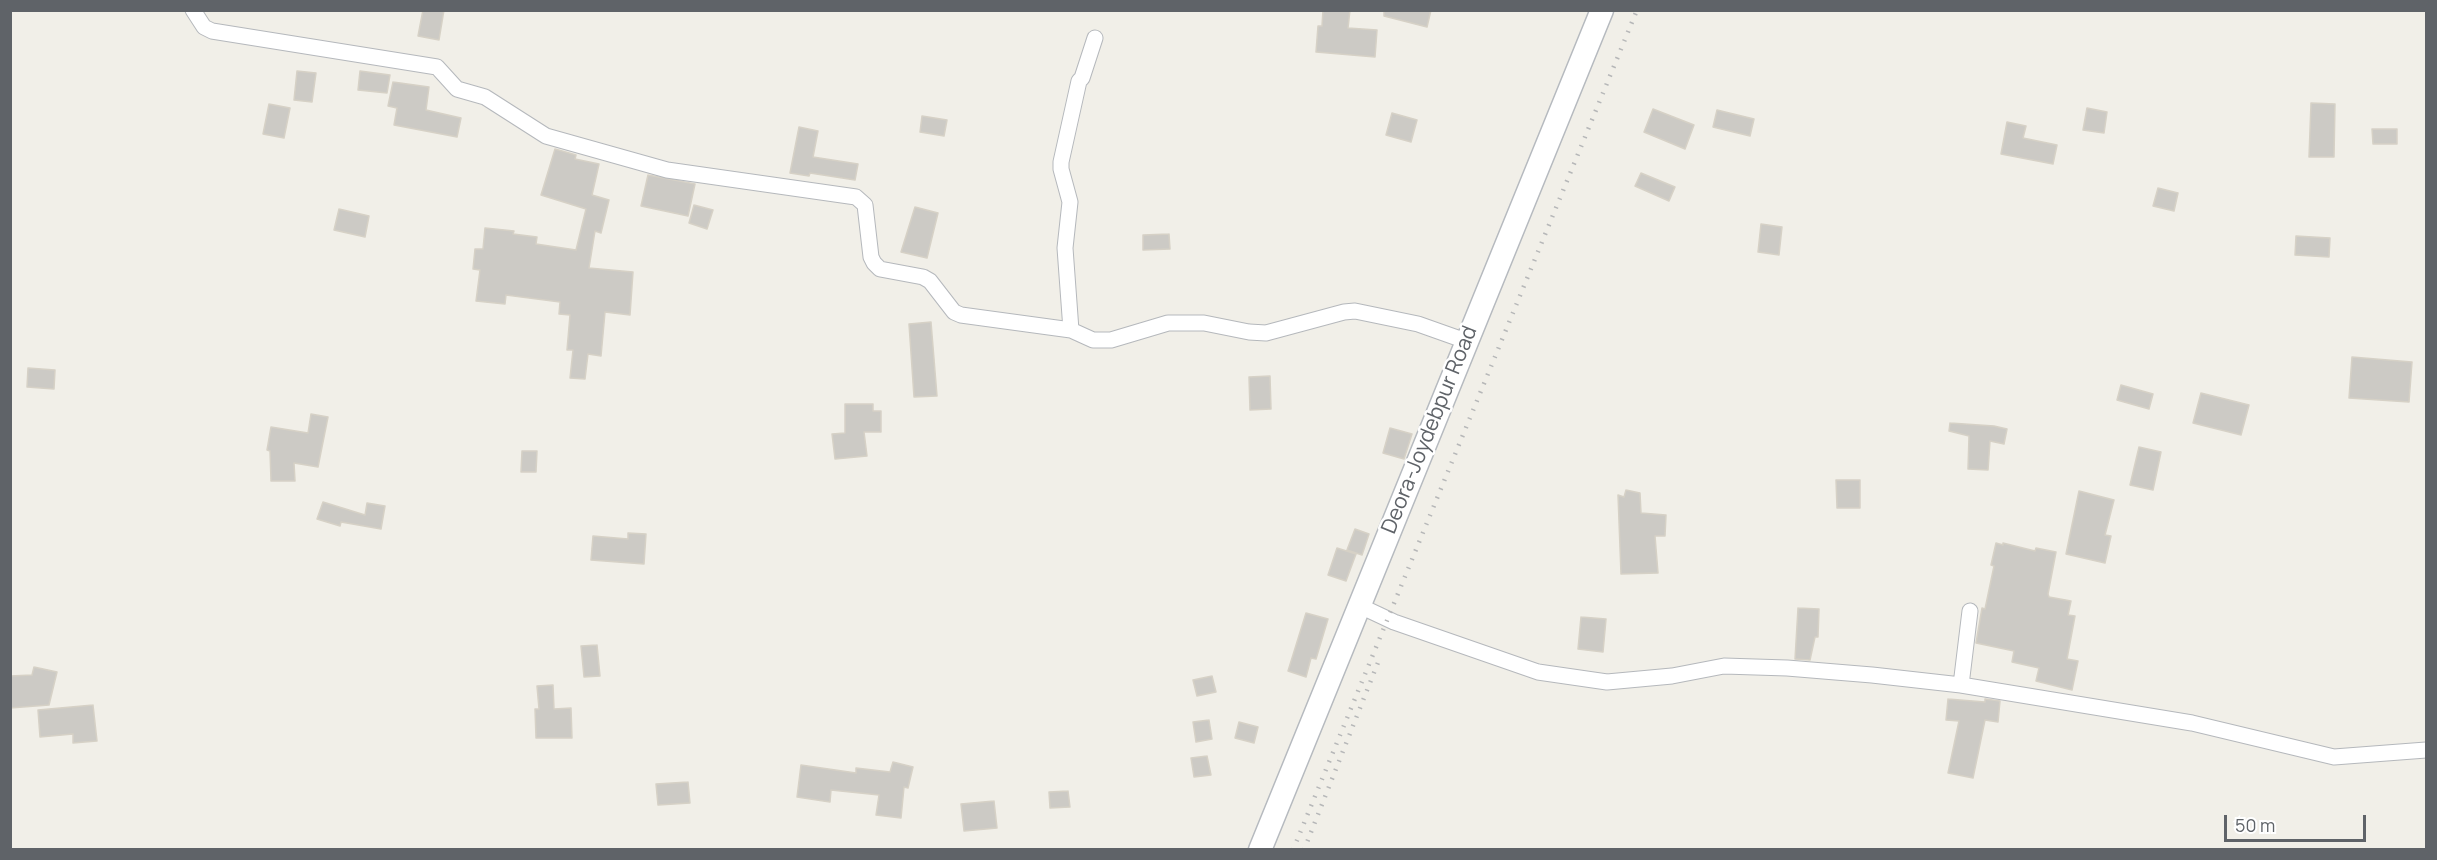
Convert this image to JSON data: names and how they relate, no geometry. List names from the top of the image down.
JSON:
{
  "streets": {
    "street": ["Deora-Joydebpur Road"]
  },
  "scale_bar": "50 m"
}
